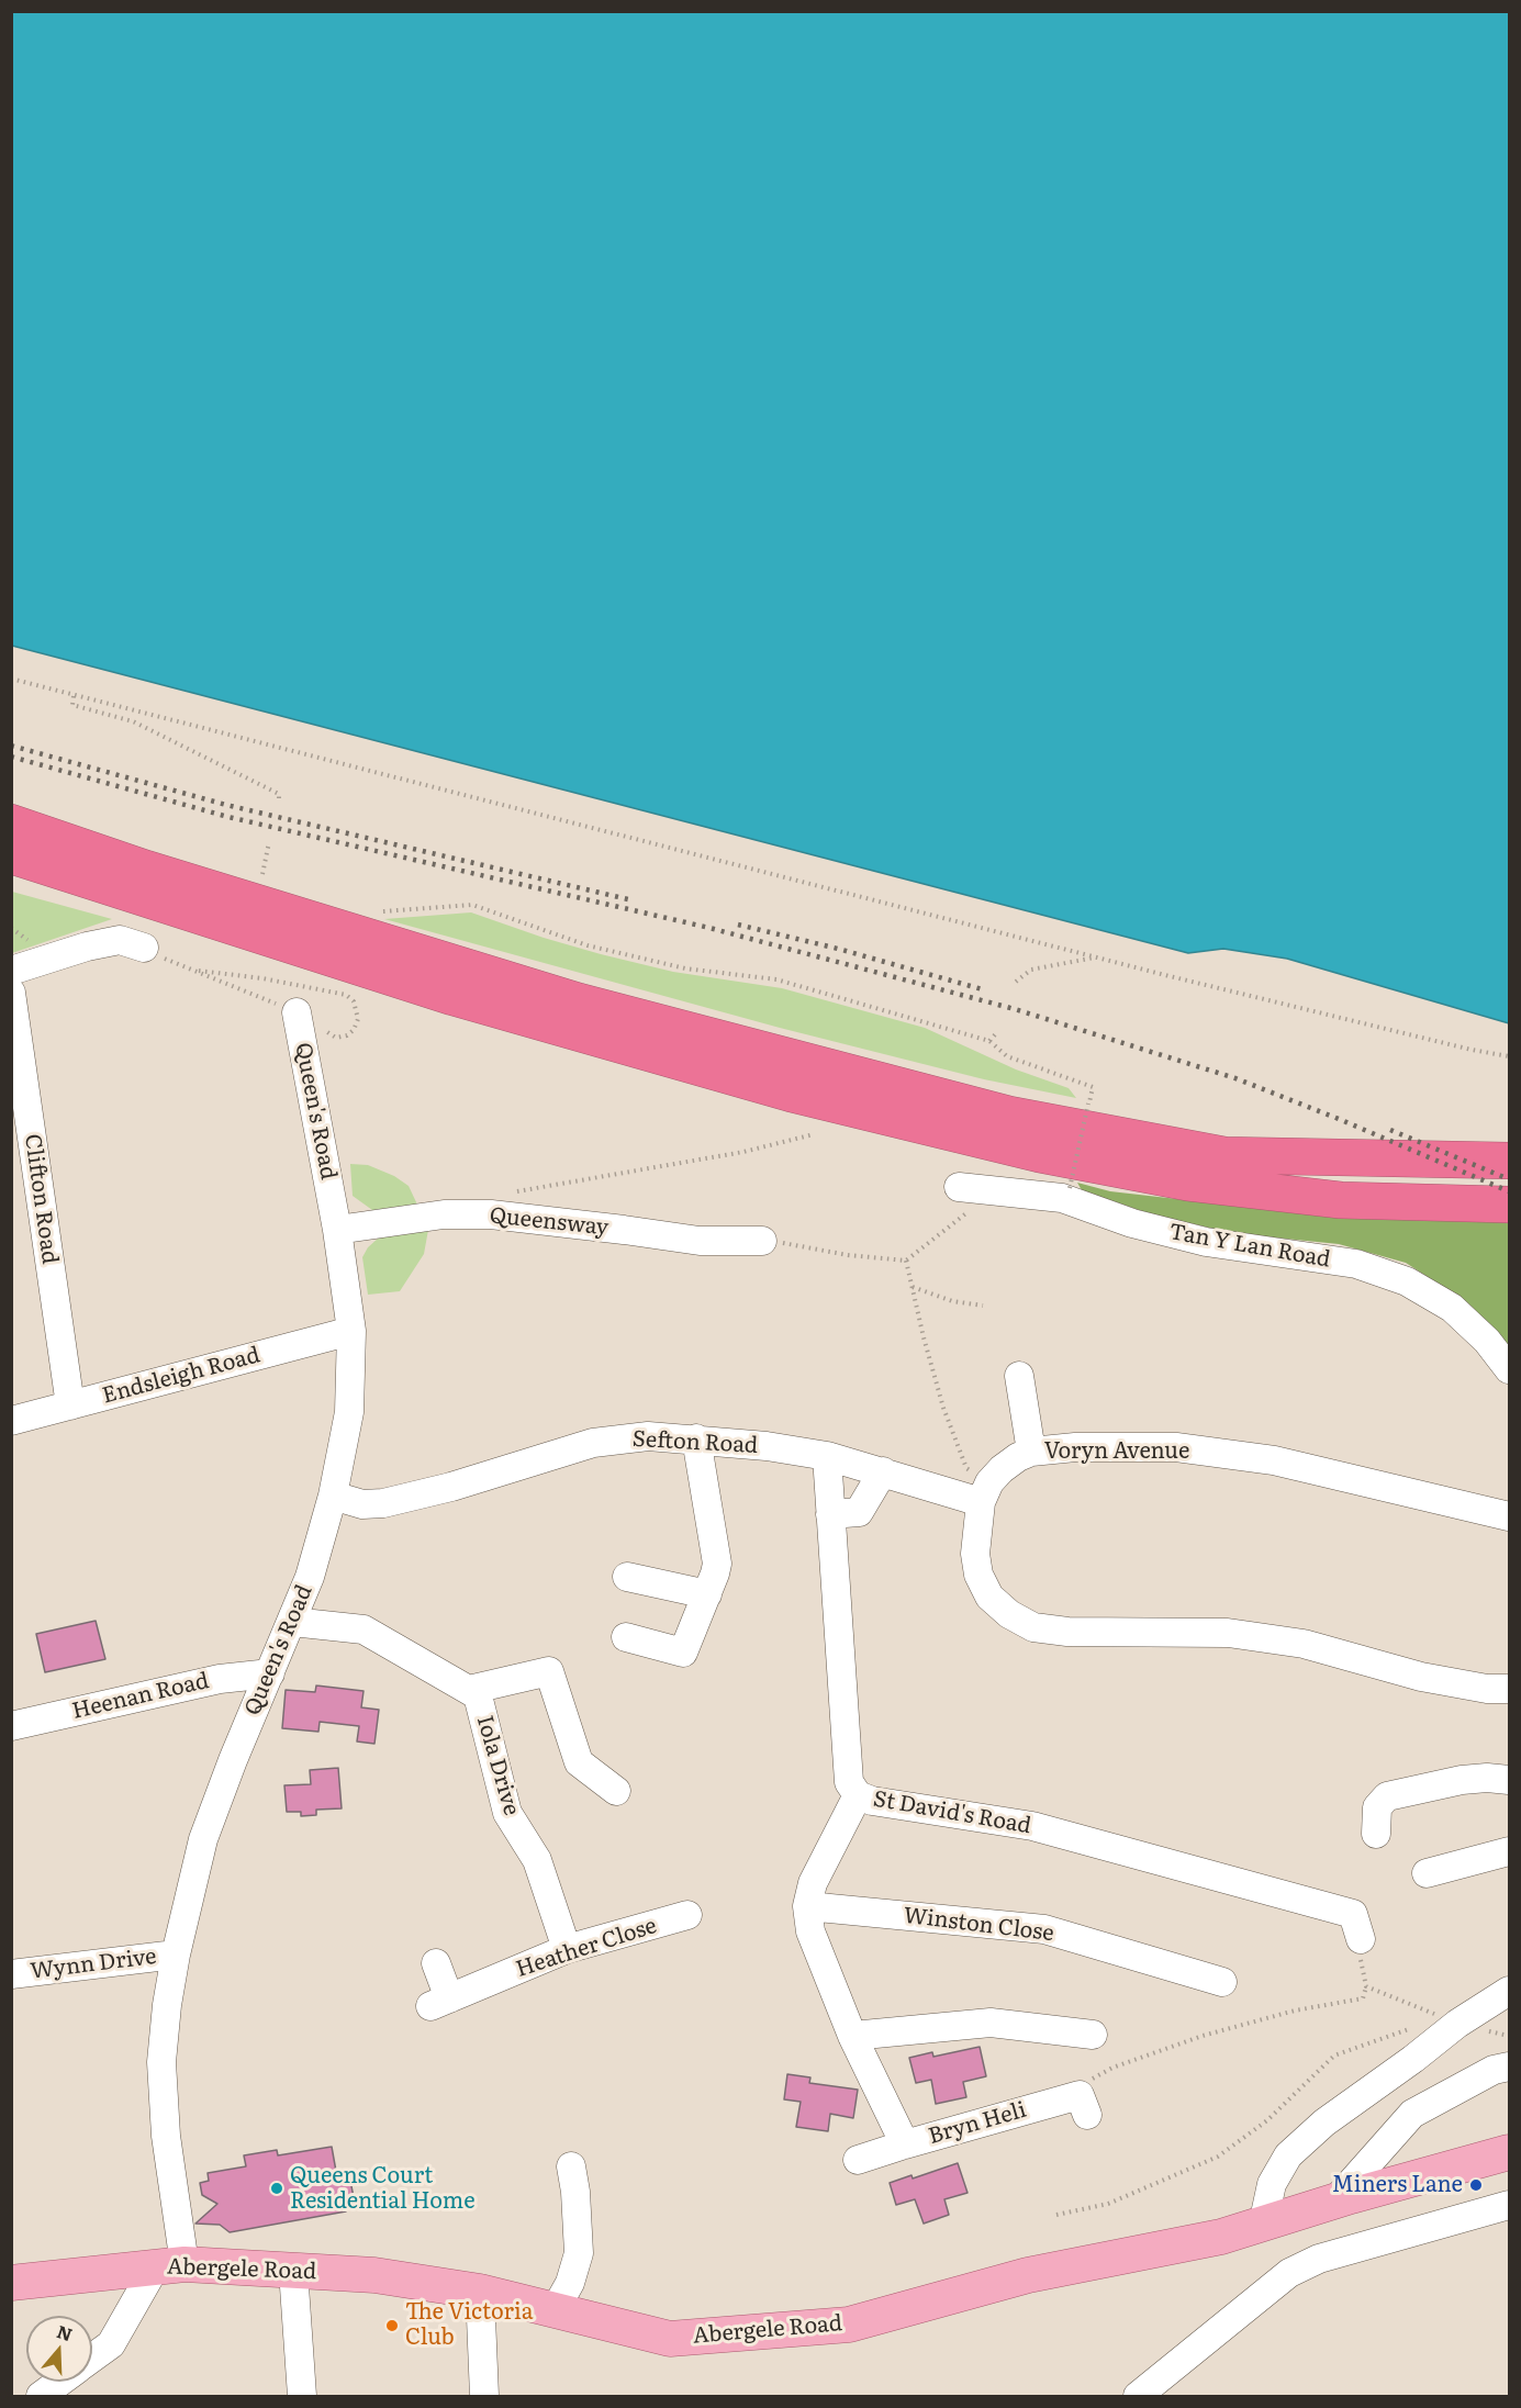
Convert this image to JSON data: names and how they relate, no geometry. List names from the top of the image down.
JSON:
{
  "streets": {
    "main road": ["Abergele Road"],
    "street": [
      "Queen's Road",
      "Clifton Road",
      "Queensway",
      "Tan Y Lan Road",
      "Endsleigh Road",
      "Sefton Road",
      "Voryn Avenue",
      "Heenan Road",
      "Iola Drive",
      "St David's Road",
      "Winston Close",
      "Heather Close",
      "Wynn Drive",
      "Bryn Heli"
    ]
  },
  "crossings": [
    ["Queen's Road", "Queensway"],
    ["Queen's Road", "Endsleigh Road"],
    ["Queen's Road", "Sefton Road"],
    ["Queen's Road", "Heenan Road"],
    ["Queen's Road", "Iola Drive"],
    ["Queen's Road", "Wynn Drive"],
    ["Queen's Road", "Abergele Road"],
    ["Clifton Road", "Endsleigh Road"],
    ["Sefton Road", "Voryn Avenue"],
    ["Sefton Road", "St David's Road"],
    ["Iola Drive", "Heather Close"]
  ],
  "places": ["Miners Lane", "Queens Court Residential Home", "The Victoria Club"],
  "north": "top"
}
